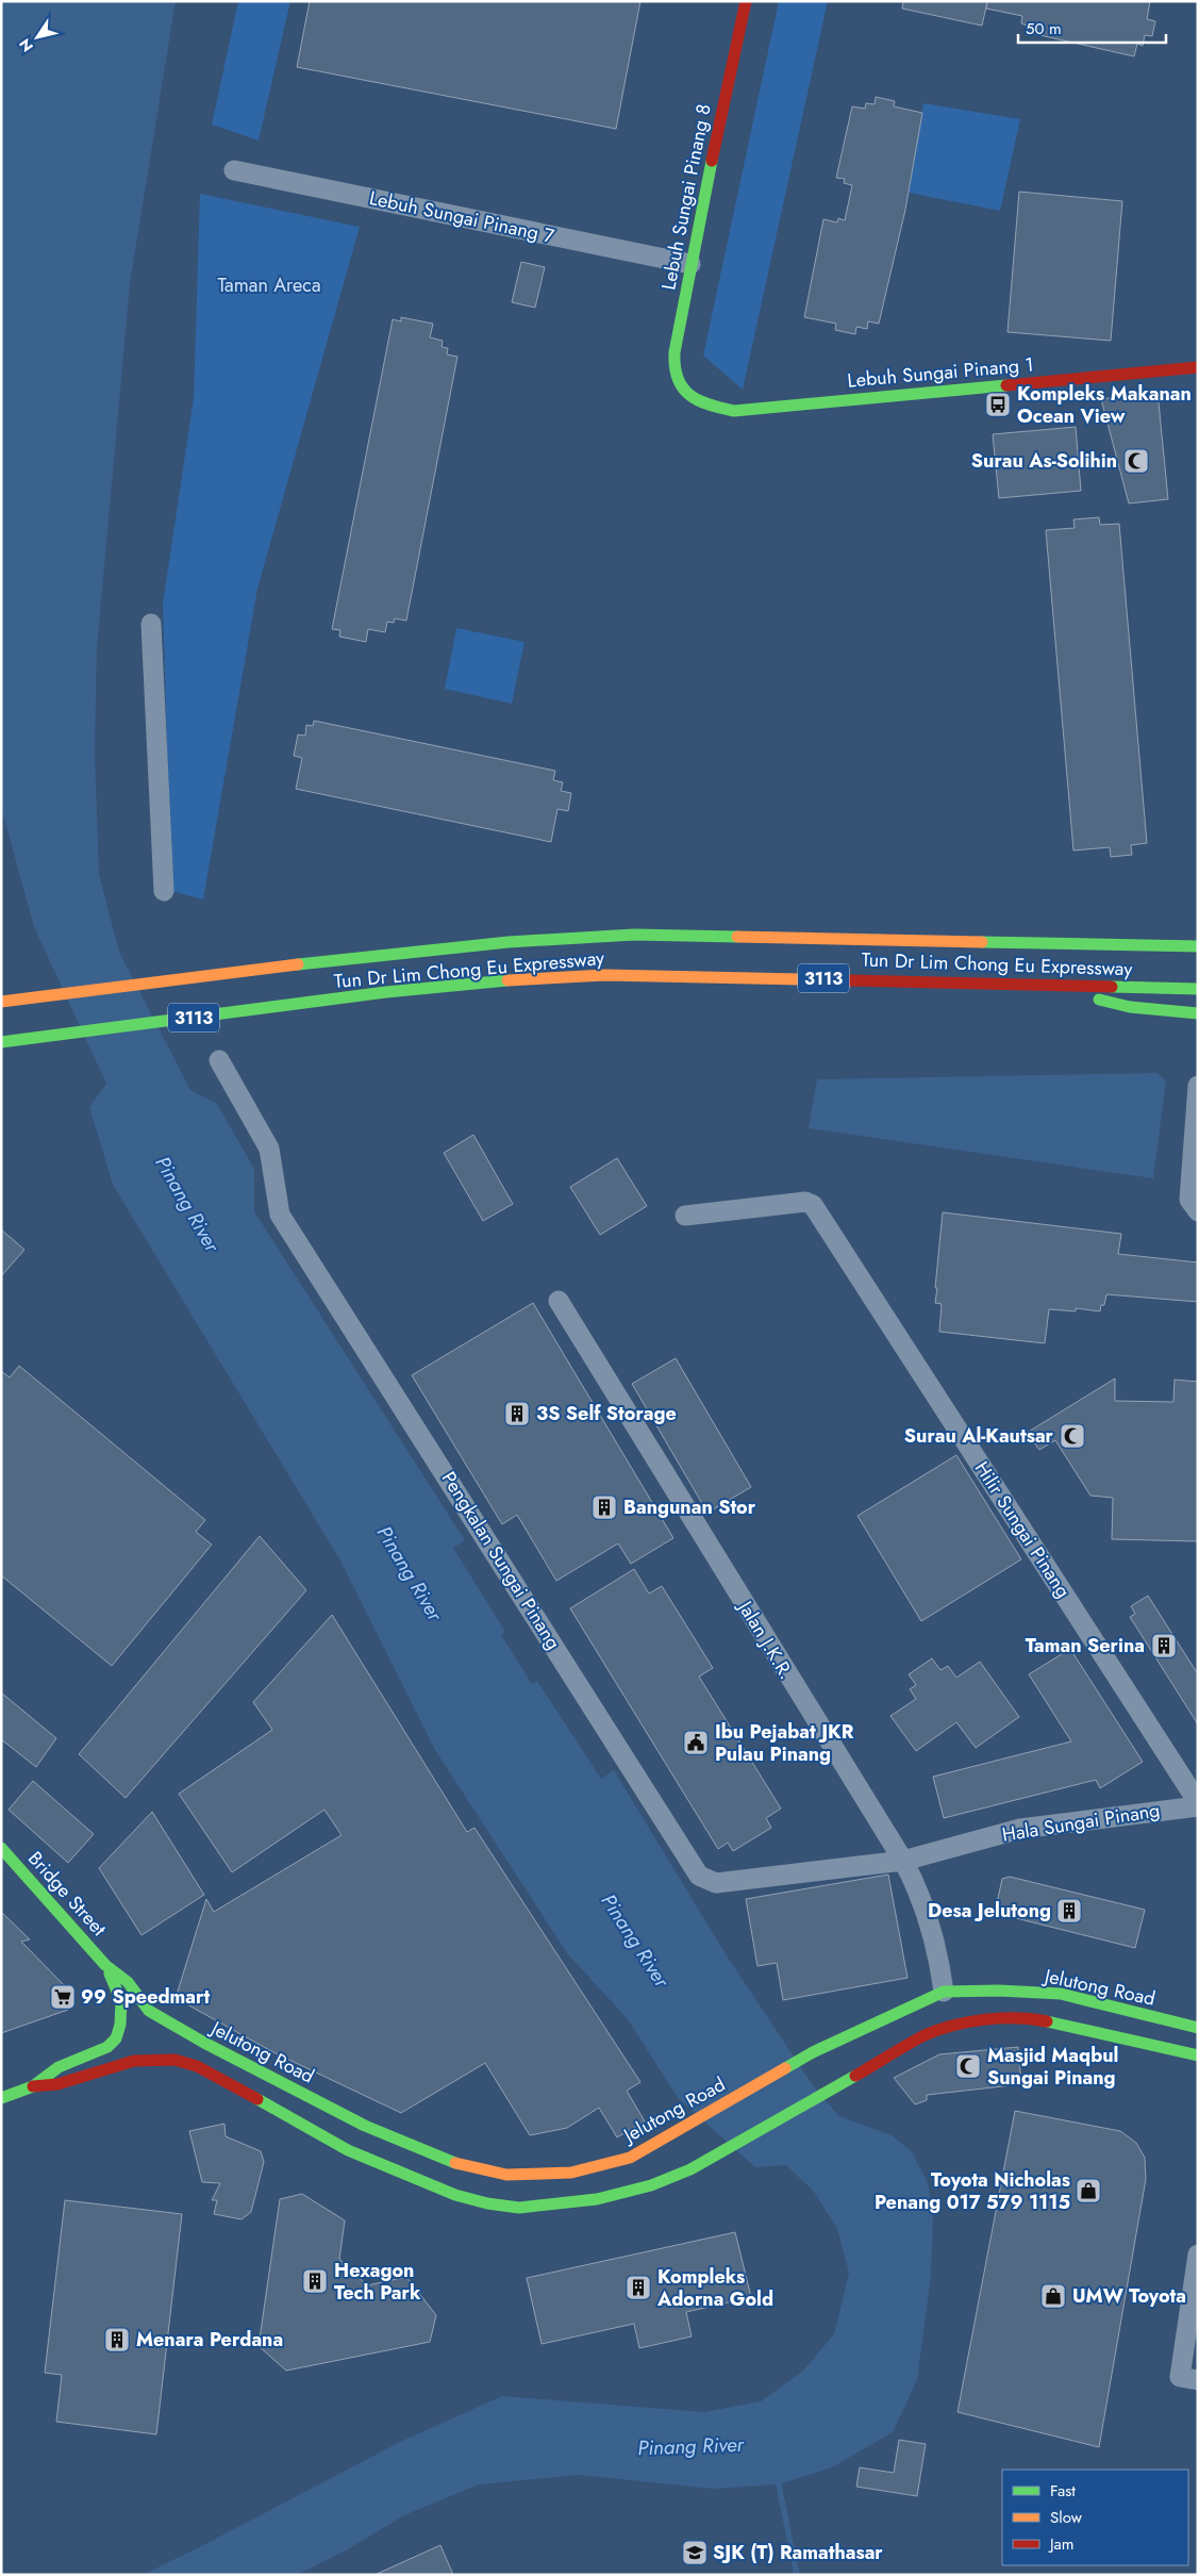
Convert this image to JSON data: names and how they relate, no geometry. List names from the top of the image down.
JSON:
{
  "streets": {
    "main road": [
      "Lebuh Sungai Pinang 8",
      "Lebuh Sungai Pinang 1",
      "Tun Dr Lim Chong Eu Expressway",
      "3113",
      "Bridge Street",
      "Jelutong Road"
    ],
    "street": [
      "Lebuh Sungai Pinang 7",
      "Hilir Sungai Pinang",
      "Pengkalan Sungai Pinang",
      "Jalan J.K.R.",
      "Hala Sungai Pinang"
    ]
  },
  "crossings": [
    ["Lebuh Sungai Pinang 8", "Lebuh Sungai Pinang 7"],
    ["Lebuh Sungai Pinang 8", "Lebuh Sungai Pinang 1"],
    ["Pengkalan Sungai Pinang", "Jalan J.K.R."],
    ["Pengkalan Sungai Pinang", "Hala Sungai Pinang"],
    ["Jalan J.K.R.", "Hala Sungai Pinang"],
    ["Jalan J.K.R.", "Jelutong Road"],
    ["Bridge Street", "Jelutong Road"]
  ],
  "water": ["Pinang River"],
  "parks": ["Taman Areca"],
  "places": {
    "bus stop": ["Kompleks Makanan Ocean View"],
    "mosque": ["Surau As-Solihin", "Surau Al-Kautsar", "Masjid Maqbul Sungai Pinang"],
    "building": [
      "3S Self Storage",
      "Bangunan Stor",
      "Taman Serina",
      "Desa Jelutong",
      "Hexagon Tech Park",
      "Kompleks Adorna Gold",
      "Menara Perdana"
    ],
    "public building": ["Ibu Pejabat JKR Pulau Pinang"],
    "supermarket": ["99 Speedmart"],
    "shop": ["Toyota Nicholas Penang 017 579 1115", "UMW Toyota"],
    "school or university": ["SJK (T) Ramathasar"]
  },
  "legend": ["Fast", "Slow", "Jam"],
  "scale_bar": "50 m",
  "north": "bottom left"
}
